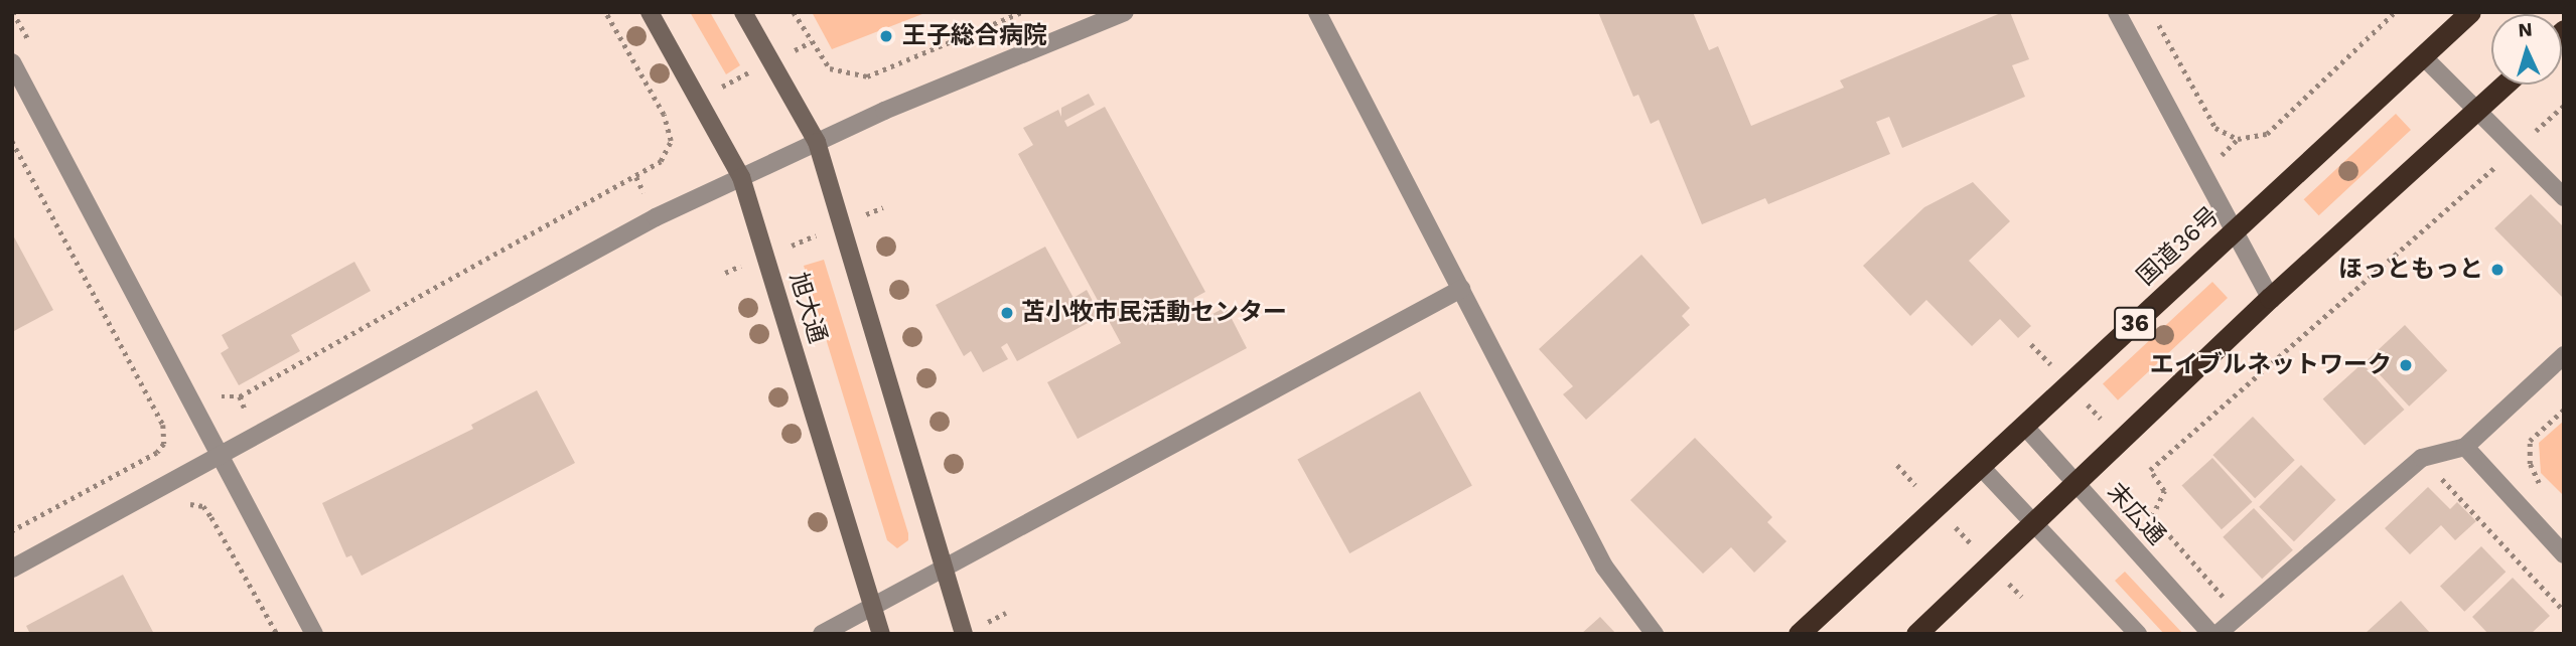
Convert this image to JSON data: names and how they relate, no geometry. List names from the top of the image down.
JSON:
{
  "streets": {
    "highway": ["国道36号", "36"],
    "street": ["旭大通", "末広通"]
  },
  "crossings": [
    ["国道36号", "末広通"]
  ],
  "places": [
    "王子総合病院",
    "ほっともっと",
    "苫小牧市民活動センター",
    "エイブルネットワーク"
  ],
  "north": "top"
}
